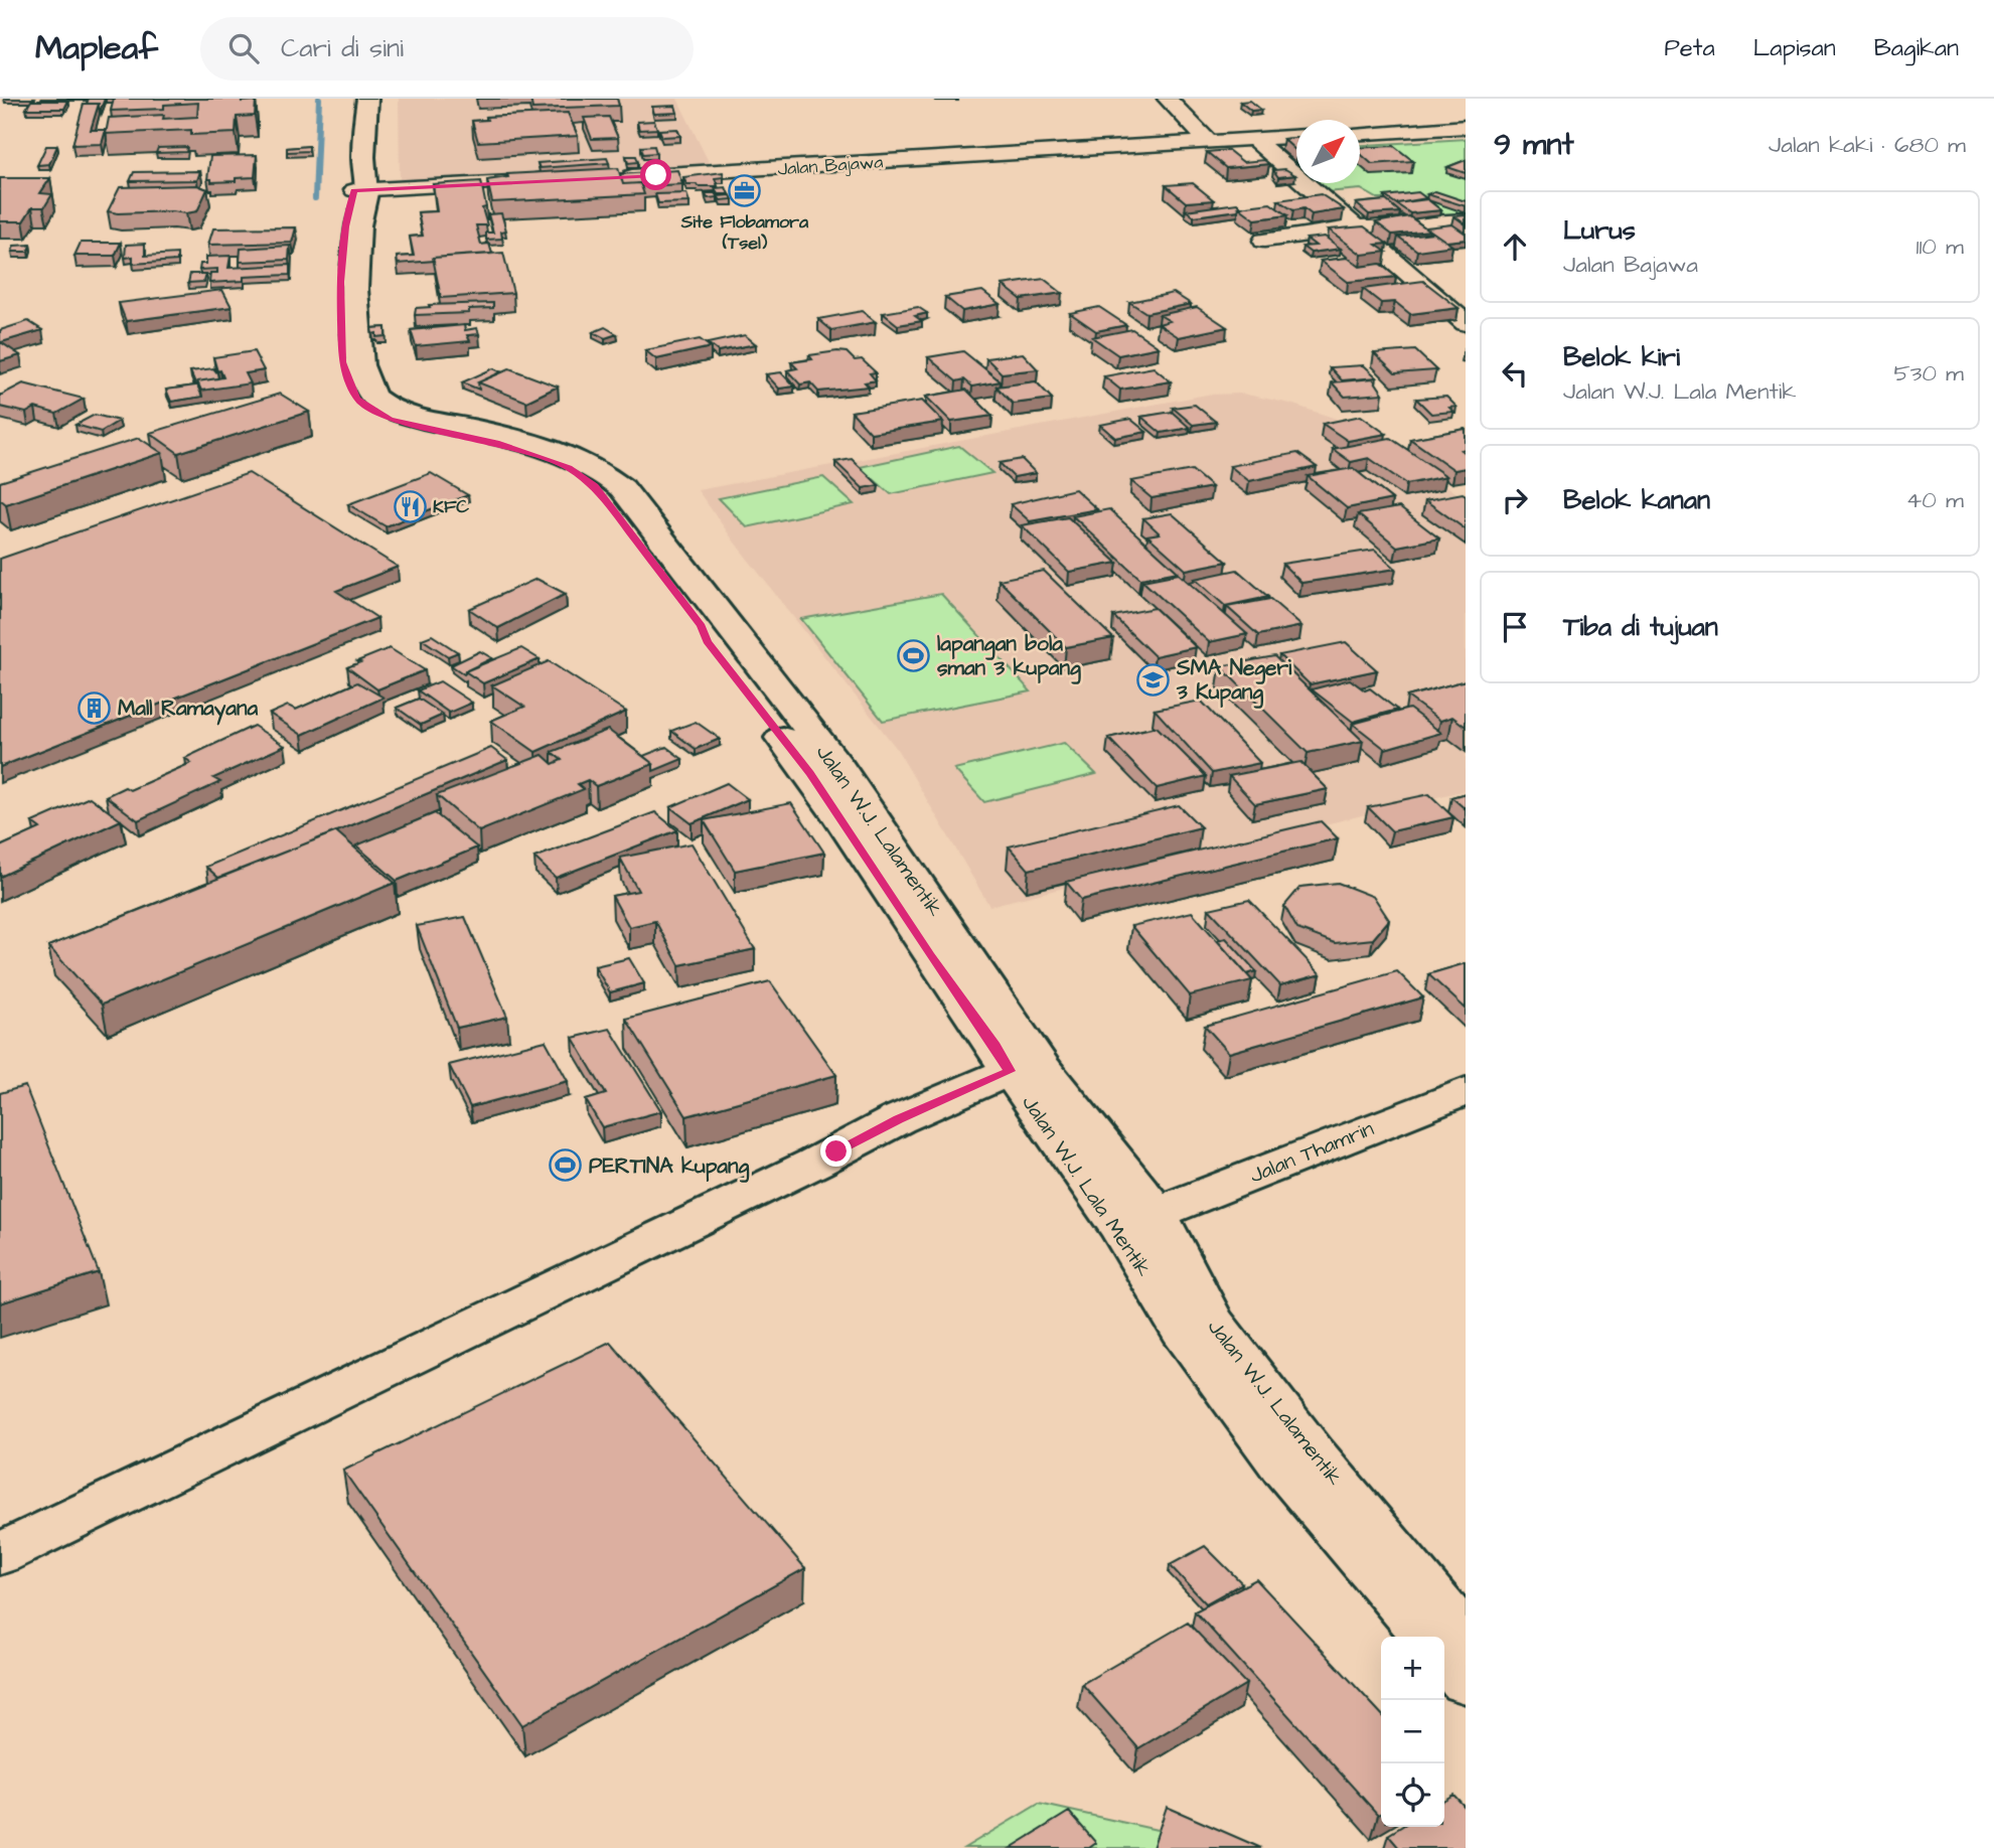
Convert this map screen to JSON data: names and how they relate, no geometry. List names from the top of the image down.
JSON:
{
  "streets": {
    "main road": ["Jalan W.J. Lalamentik", "Jalan Thamrin", "Jalan W.J. Lala Mentik"],
    "street": ["Jalan Bajawa"]
  },
  "crossings": [
    ["Jalan W.J. Lalamentik", "Jalan Thamrin"],
    ["Jalan W.J. Lalamentik", "Jalan W.J. Lala Mentik"],
    ["Jalan Thamrin", "Jalan W.J. Lala Mentik"]
  ],
  "places": {
    "office": ["Site Flobamora (Tsel)"],
    "restaurant": ["KFC"],
    "sports": ["lapangan bola sman 3 kupang", "PERTINA kupang"],
    "school or university": ["SMA Negeri 3 Kupang"],
    "building": ["Mall Ramayana"]
  },
  "north": "top right",
  "page": {
    "header": "Mapleaf",
    "search": "Cari di sini",
    "nav": ["Peta", "Lapisan", "Bagikan"],
    "heading": ["9 mnt", "Jalan kaki · 680 m"],
    "list": [
      ["Lurus", "Jalan Bajawa", "110 m"],
      ["Belok kiri", "Jalan W.J. Lala Mentik", "530 m"],
      ["Belok kanan", "40 m"],
      "Tiba di tujuan"
    ],
    "map_buttons": ["+", "−"]
  }
}
